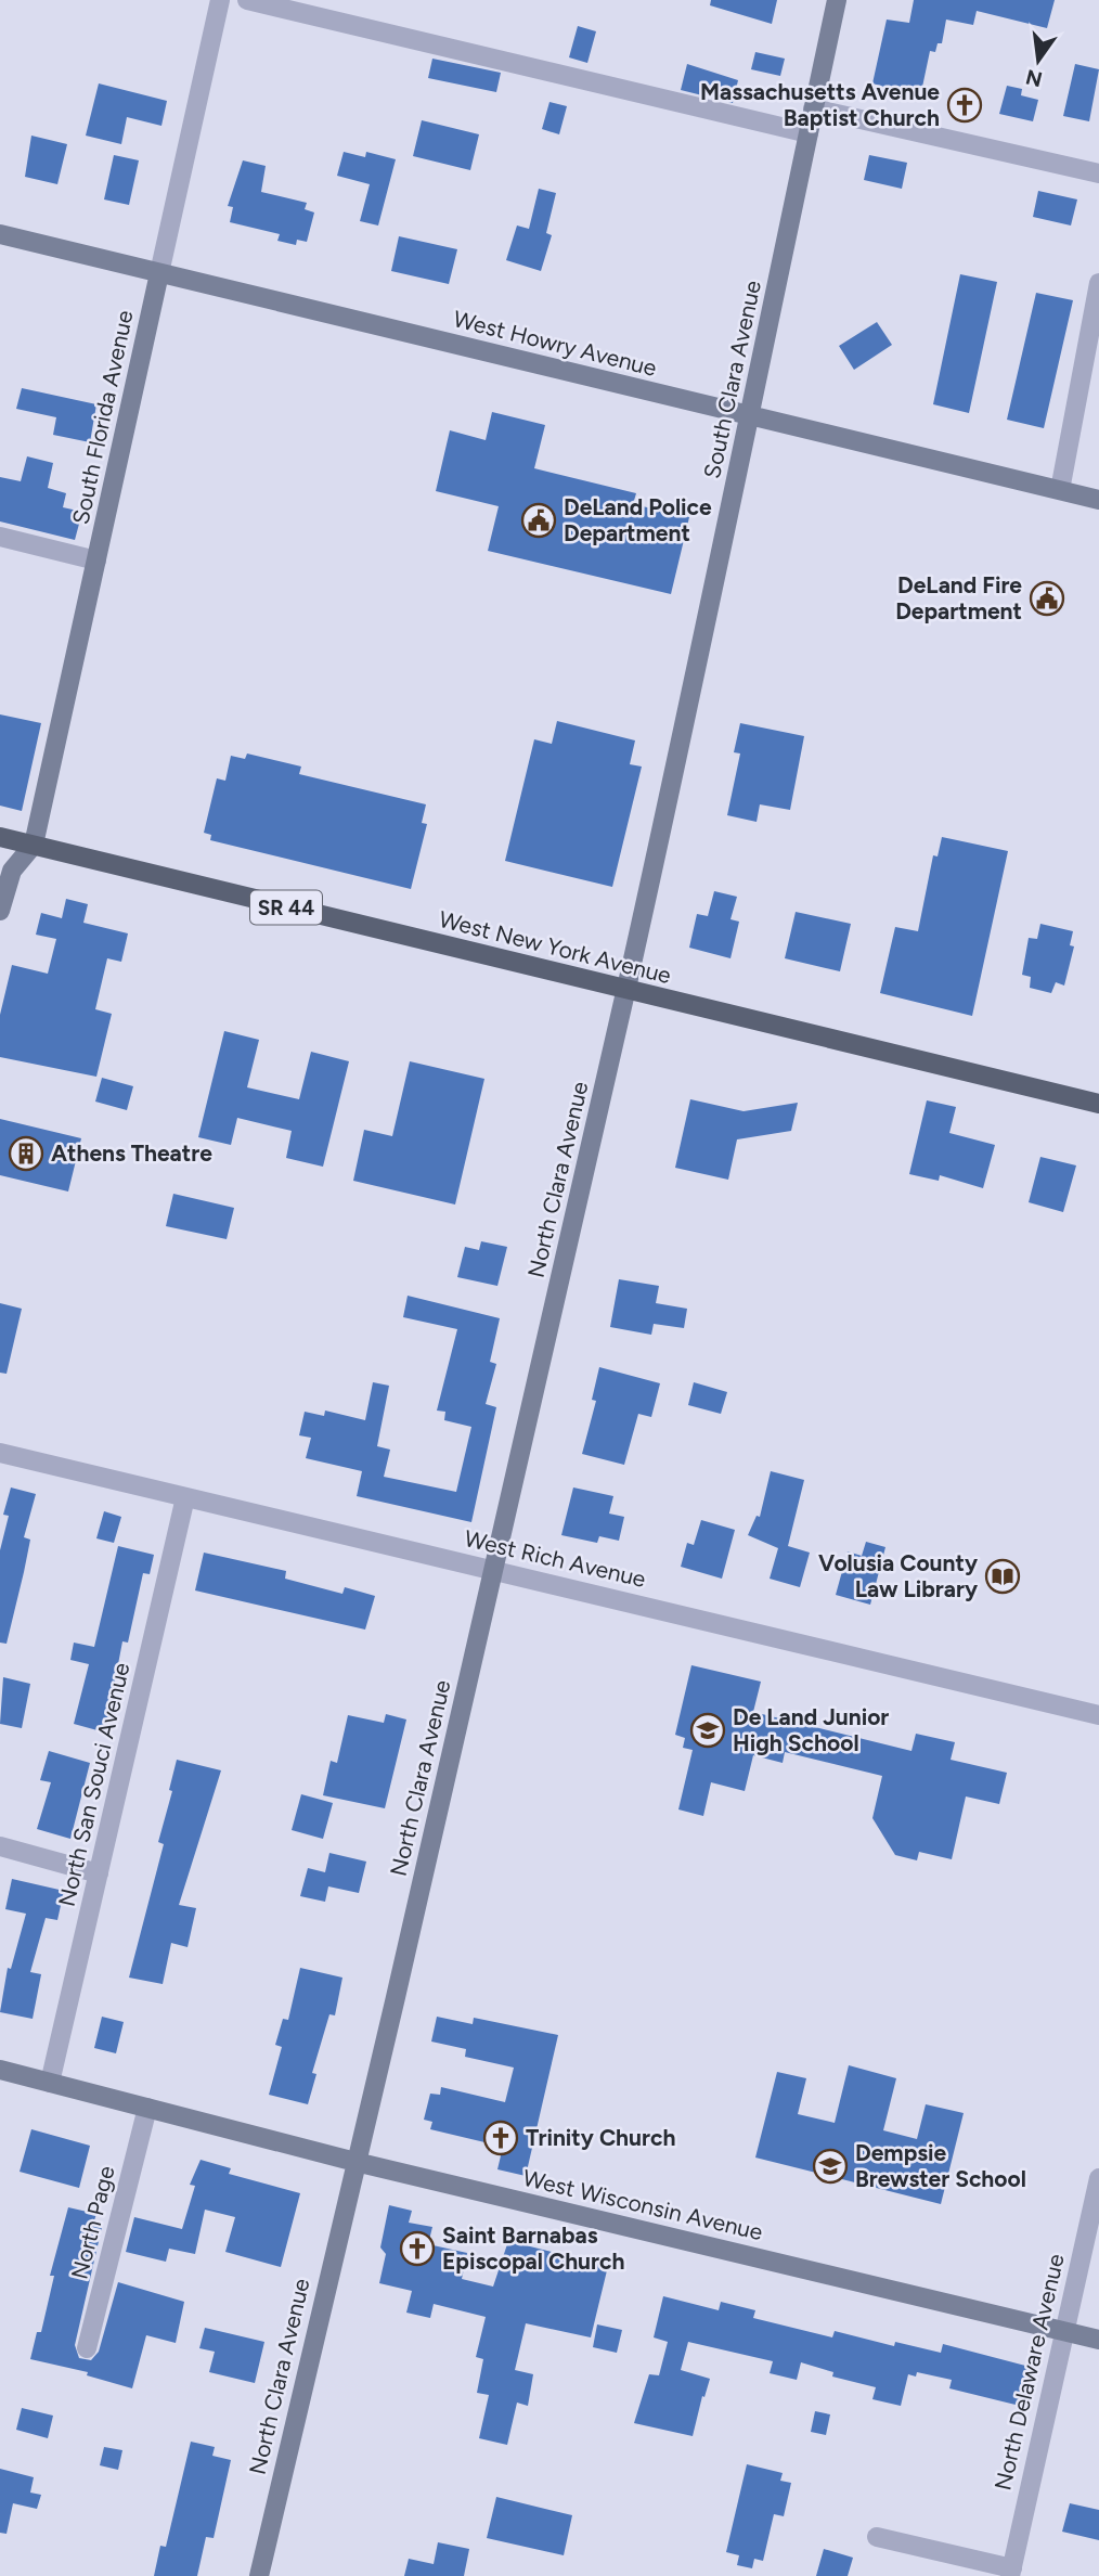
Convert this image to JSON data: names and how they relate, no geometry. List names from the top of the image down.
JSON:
{
  "streets": {
    "main road": ["SR 44", "West New York Avenue"],
    "street": [
      "West Howry Avenue",
      "South Clara Avenue",
      "South Florida Avenue",
      "North Clara Avenue",
      "West Rich Avenue",
      "North San Souci Avenue",
      "West Wisconsin Avenue",
      "North Page",
      "North Delaware Avenue"
    ]
  },
  "crossings": [
    ["West Howry Avenue", "South Clara Avenue"],
    ["West Howry Avenue", "South Florida Avenue"],
    ["South Clara Avenue", "West New York Avenue"],
    ["South Clara Avenue", "North Clara Avenue"],
    ["South Florida Avenue", "West New York Avenue"],
    ["West New York Avenue", "North Clara Avenue"],
    ["North Clara Avenue", "West Rich Avenue"],
    ["North Clara Avenue", "West Wisconsin Avenue"],
    ["West Rich Avenue", "North San Souci Avenue"],
    ["North San Souci Avenue", "West Wisconsin Avenue"],
    ["West Wisconsin Avenue", "North Page"],
    ["West Wisconsin Avenue", "North Delaware Avenue"]
  ],
  "places": {
    "church": ["Massachusetts Avenue Baptist Church", "Trinity Church", "Saint Barnabas Episcopal Church"],
    "public building": ["DeLand Police Department", "DeLand Fire Department"],
    "building": ["Athens Theatre"],
    "library": ["Volusia County Law Library"],
    "school or university": ["De Land Junior High School", "Dempsie Brewster School"]
  },
  "north": "bottom"
}
